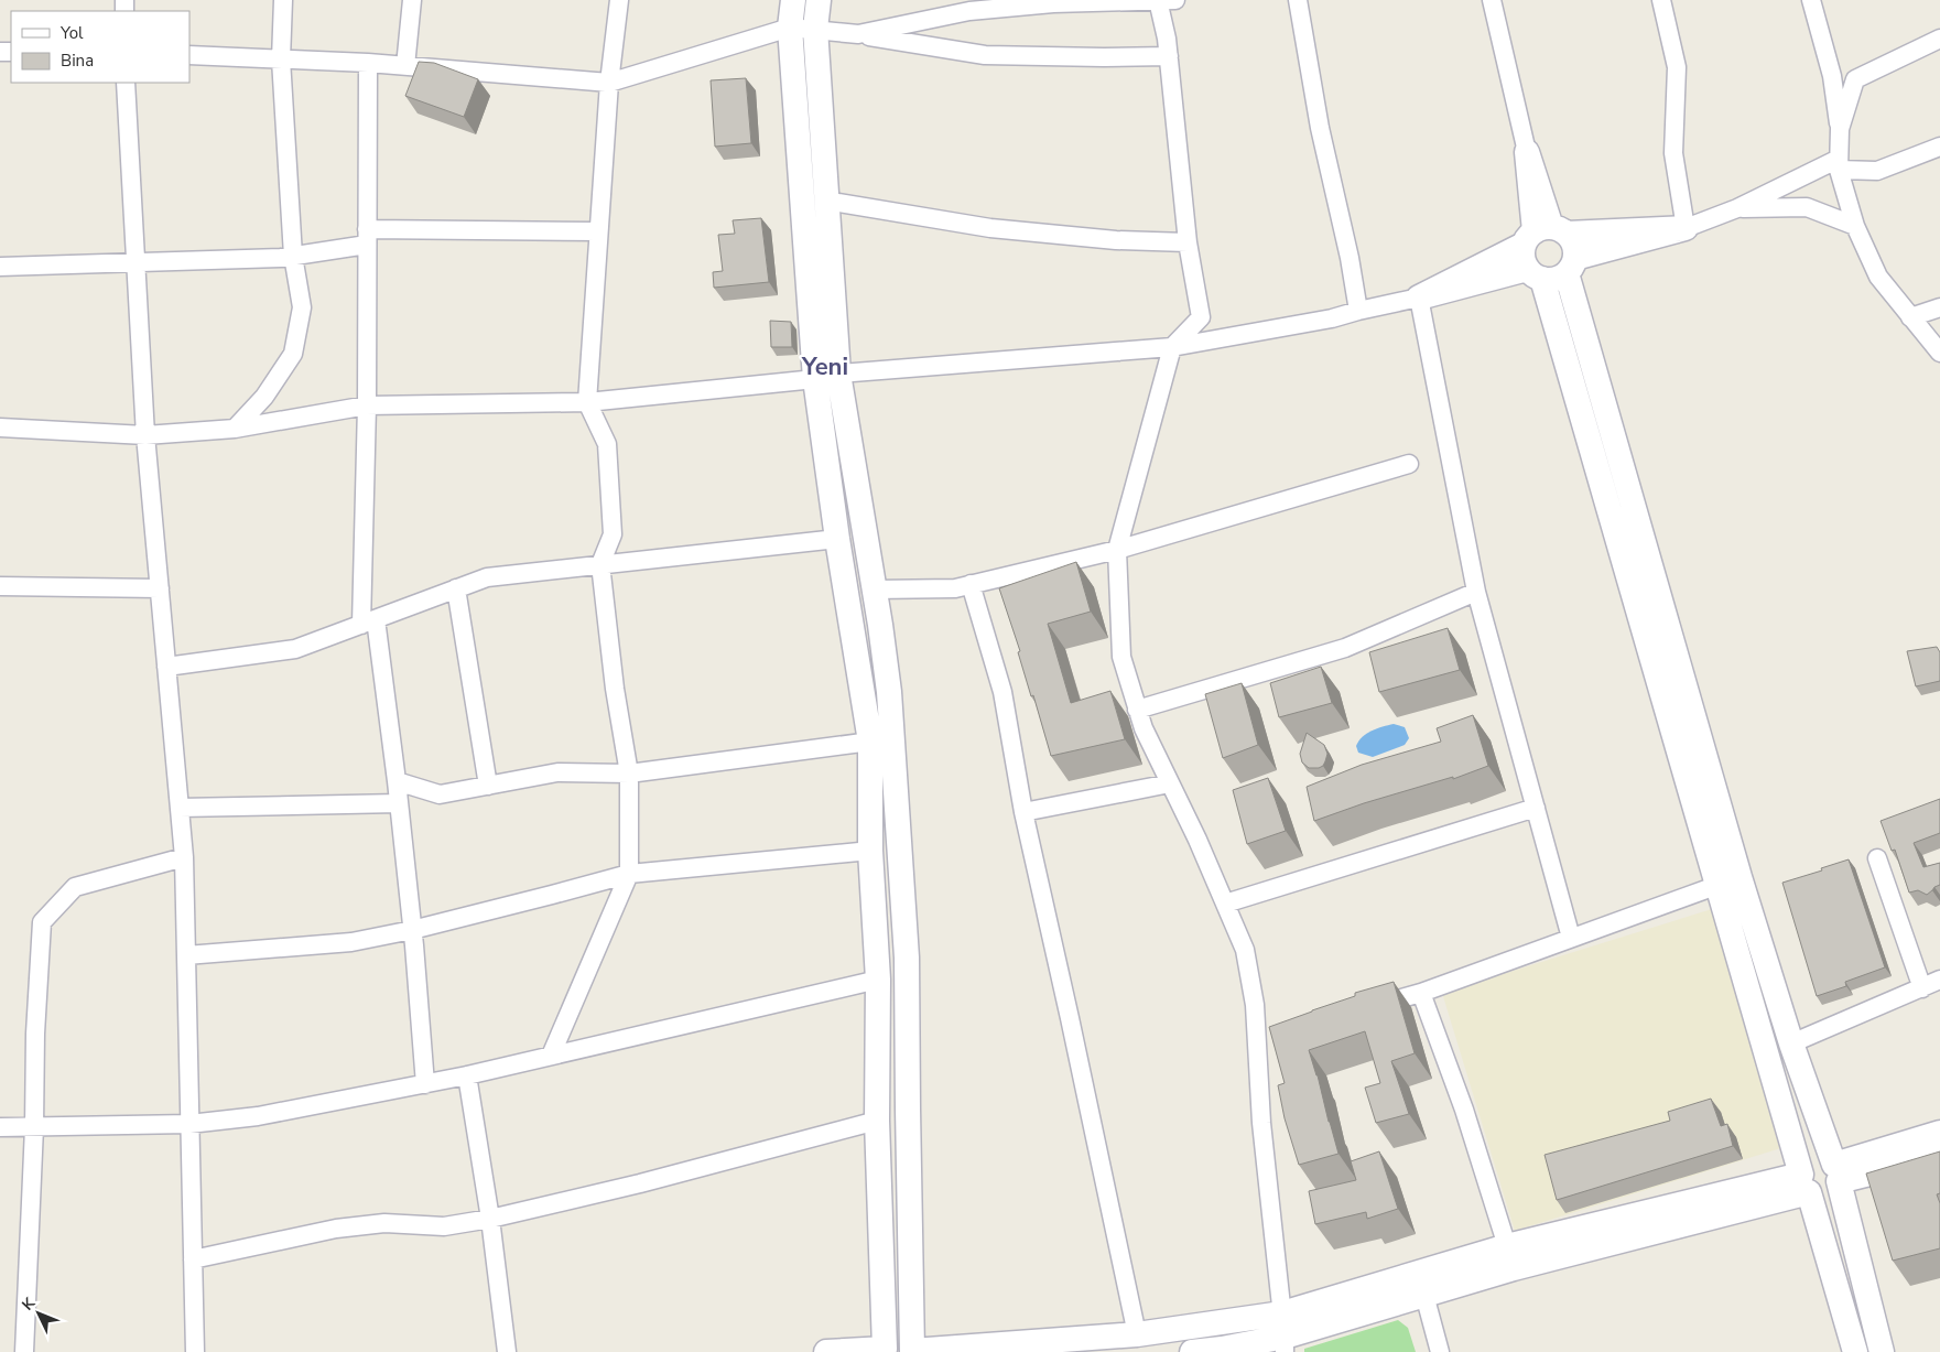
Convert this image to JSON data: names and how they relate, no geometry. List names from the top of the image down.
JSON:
{
  "districts": ["Yeni"],
  "legend": ["Yol", "Bina"],
  "north": "top left"
}
